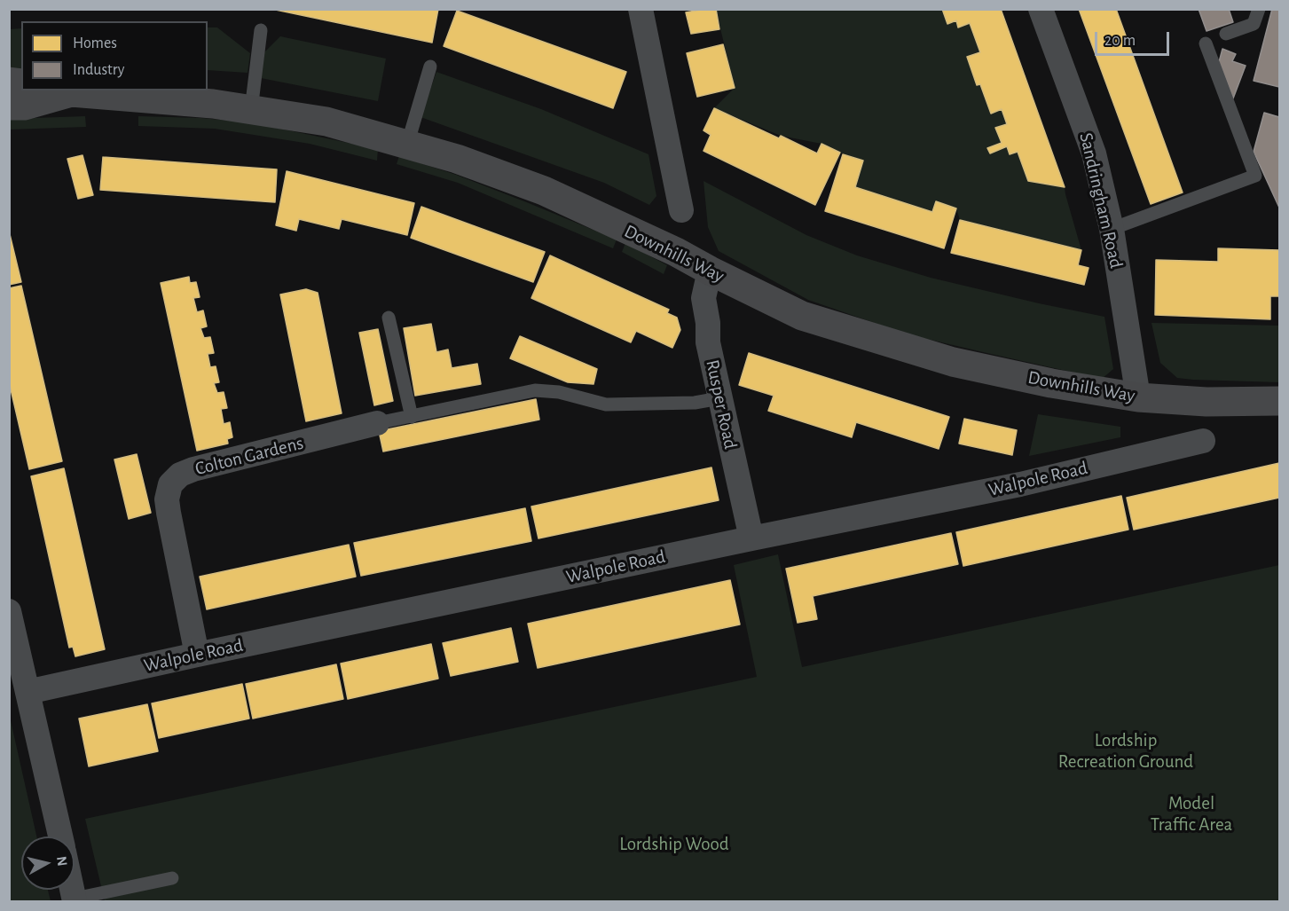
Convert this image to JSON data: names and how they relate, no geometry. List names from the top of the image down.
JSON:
{
  "streets": {
    "main road": ["Downhills Way"],
    "street": [
      "Sandringham Road",
      "Rusper Road",
      "Colton Gardens",
      "Walpole Road"
    ]
  },
  "crossings": [
    ["Sandringham Road", "Downhills Way"],
    ["Downhills Way", "Rusper Road"],
    ["Rusper Road", "Walpole Road"],
    ["Colton Gardens", "Walpole Road"]
  ],
  "parks": ["Lordship Recreation Ground", "Model Traffic Area", "Lordship Wood"],
  "legend": ["Homes", "Industry"],
  "scale_bar": "20 m",
  "north": "right"
}
